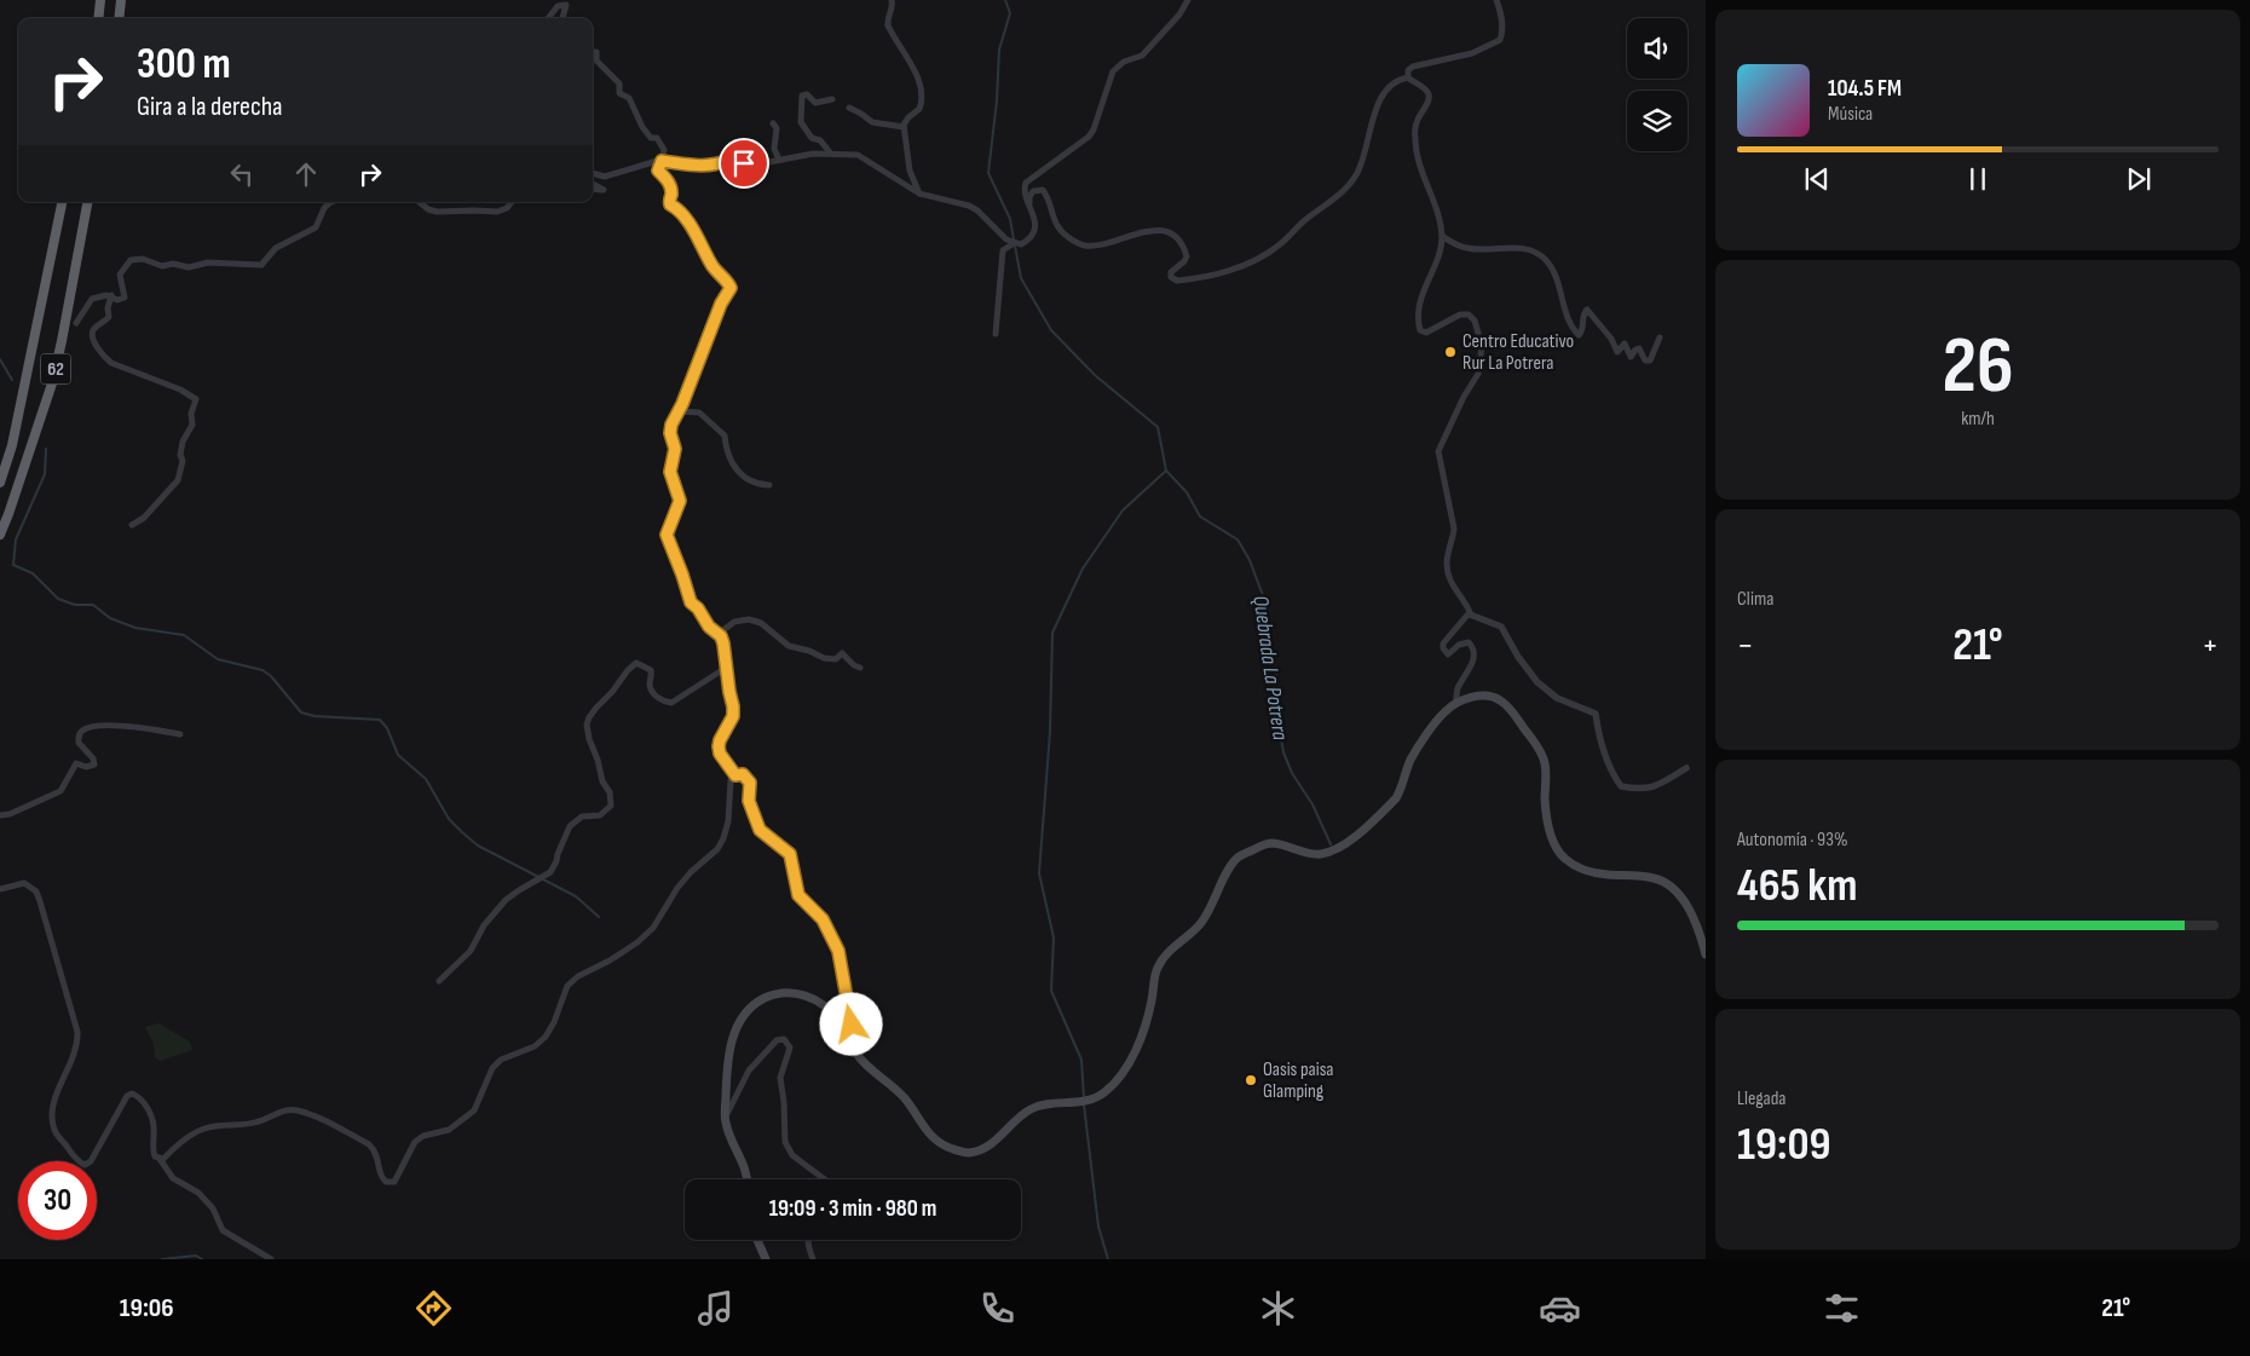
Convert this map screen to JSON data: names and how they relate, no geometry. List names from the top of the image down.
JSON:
{
  "streets": {
    "highway": ["62"]
  },
  "water": ["Quebrada La Potrera"],
  "places": ["Centro Educativo Rur La Potrera", "Oasis paisa Glamping"],
  "page": {
    "turn": ["300 m", "Gira a la derecha"],
    "song": ["104.5 FM", "Música"],
    "tile": [
      ["26", "km/h"],
      "Clima",
      ["Autonomía · 93%", "465 km"],
      ["Llegada", "19:09"]
    ],
    "heat": ["−", "21°", "+"],
    "limit": "30",
    "trip": "19:09 · 3 min · 980 m",
    "tabs": ["19:06", "21°"]
  }
}
